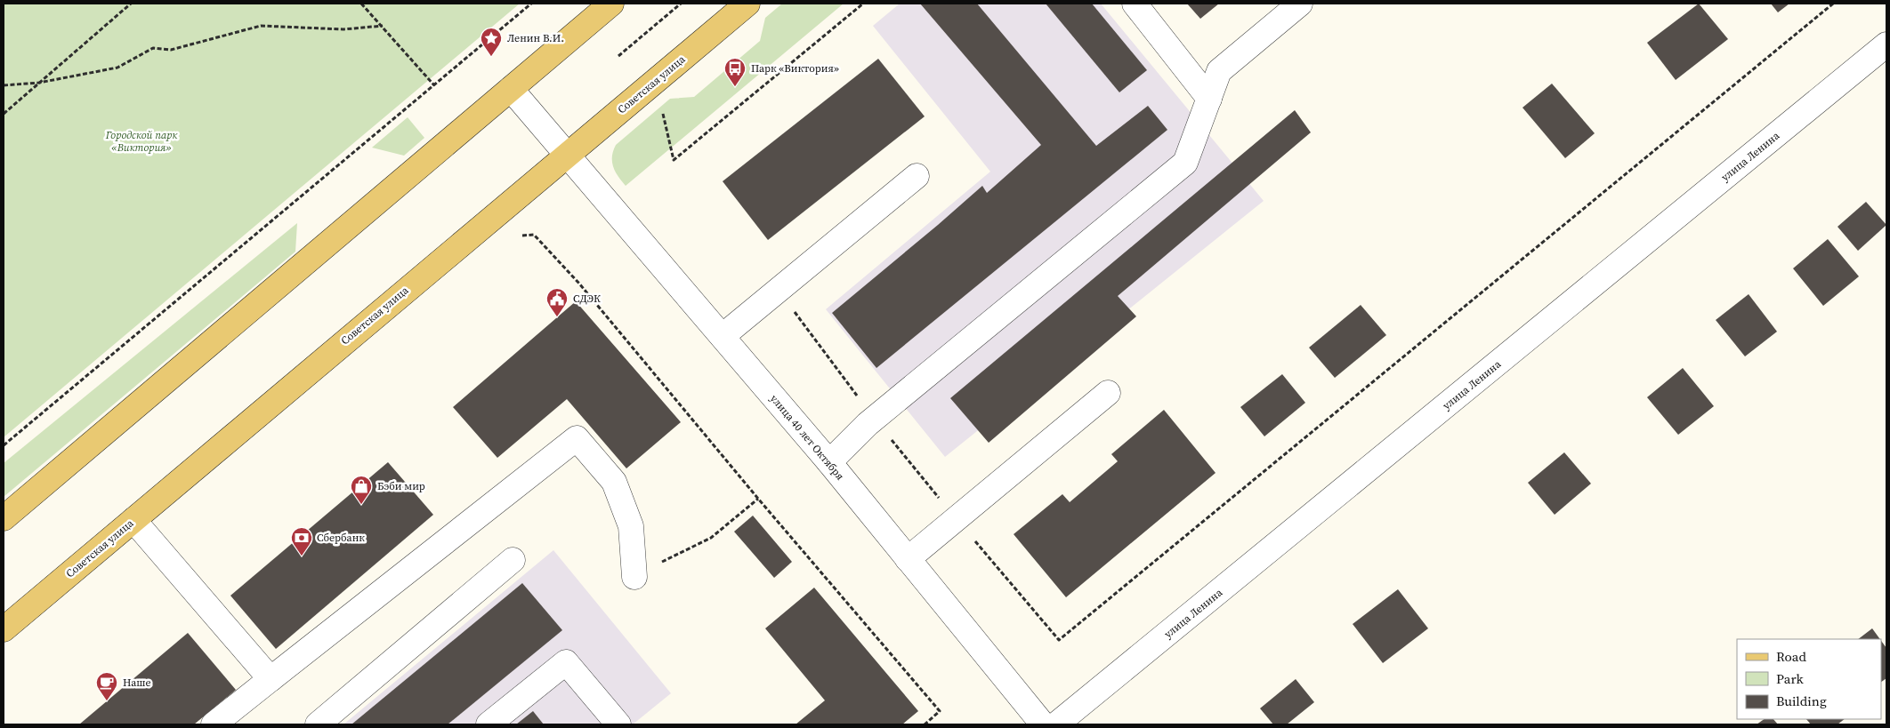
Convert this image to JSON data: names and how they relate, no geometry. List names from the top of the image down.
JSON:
{
  "streets": {
    "main road": ["Советская улица"],
    "street": ["улица Ленина", "улица 40 лет Октября"]
  },
  "crossings": [
    ["Советская улица", "улица 40 лет Октября"]
  ],
  "parks": ["Городской парк «Виктория»"],
  "places": {
    "place": ["Ленин В.И."],
    "bus stop": ["Парк «Виктория»"],
    "public building": ["СДЭК"],
    "shop": ["Бэби мир"],
    "bank": ["Сбербанк"],
    "cafe": ["Наше"]
  },
  "legend": ["Road", "Park", "Building"]
}
